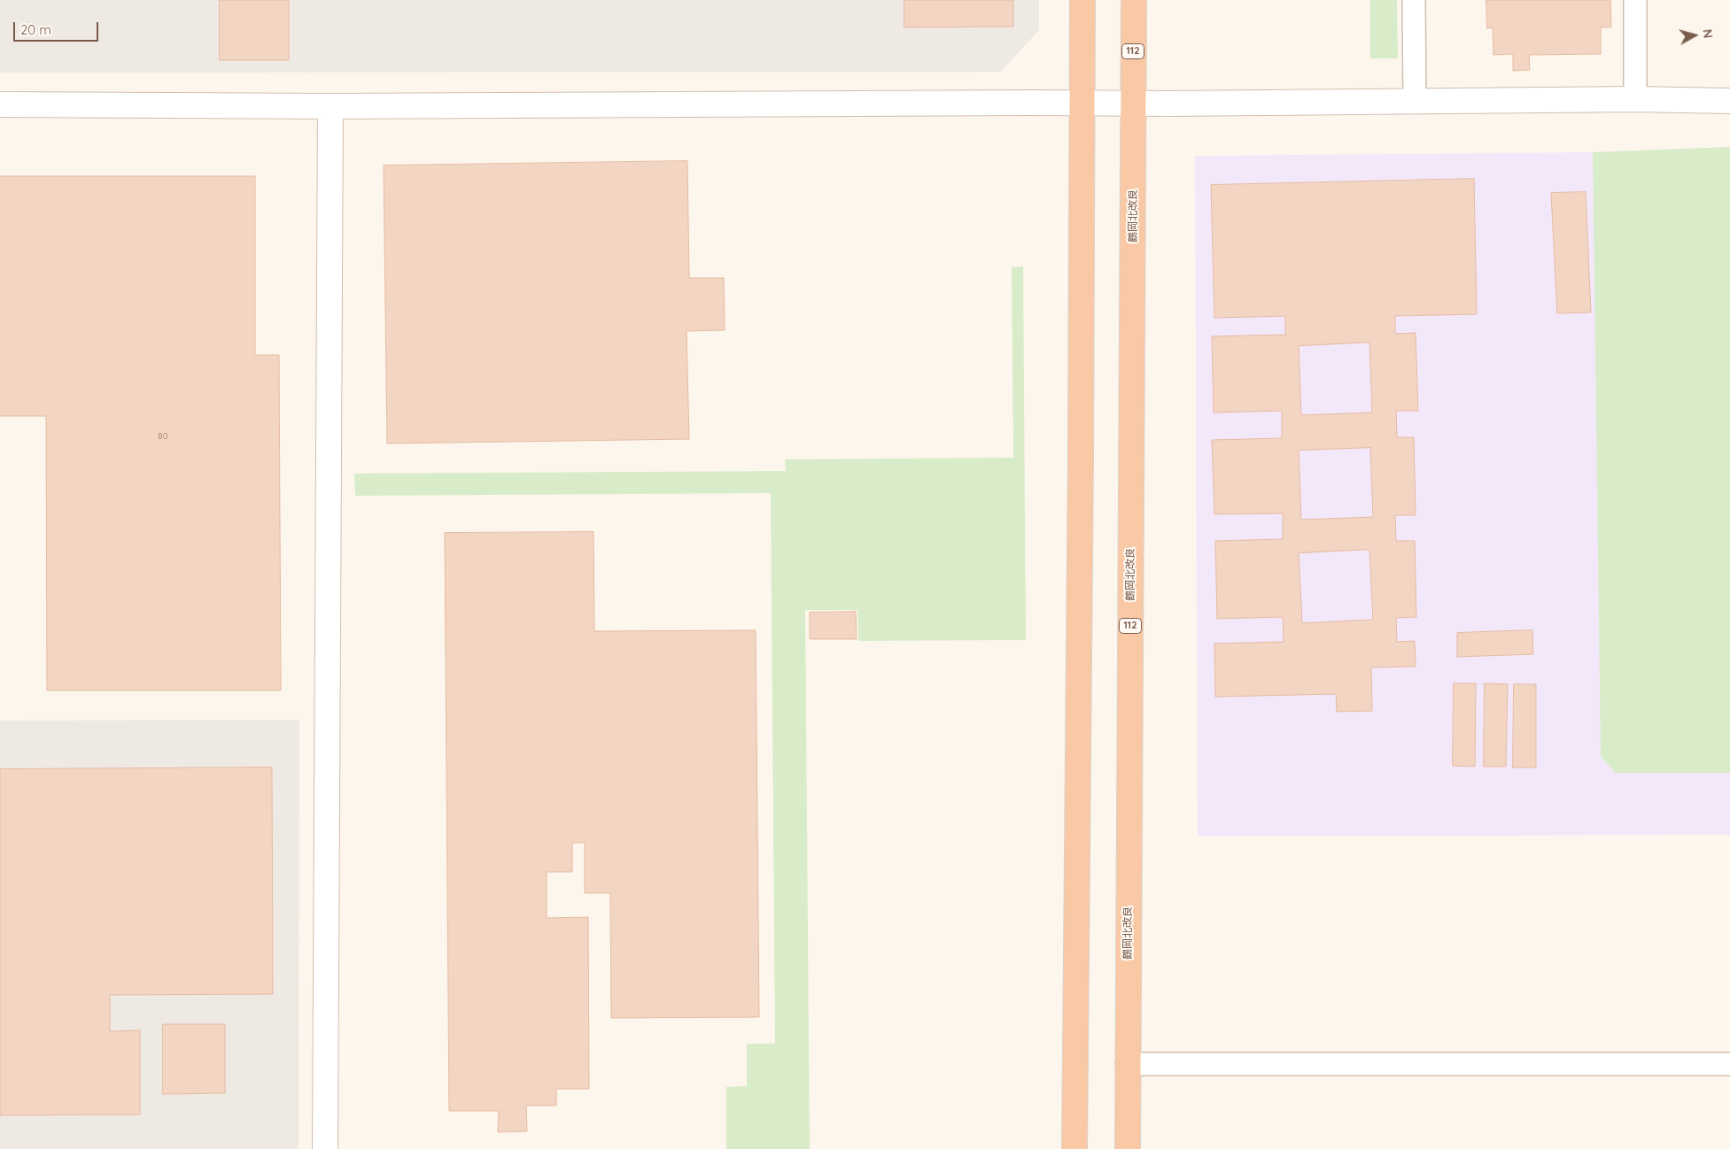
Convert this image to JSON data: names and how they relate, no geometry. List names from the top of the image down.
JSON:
{
  "streets": {
    "highway": ["112", "鶴岡北改良"]
  },
  "house_numbers": ["80"],
  "scale_bar": "20 m",
  "north": "right"
}
